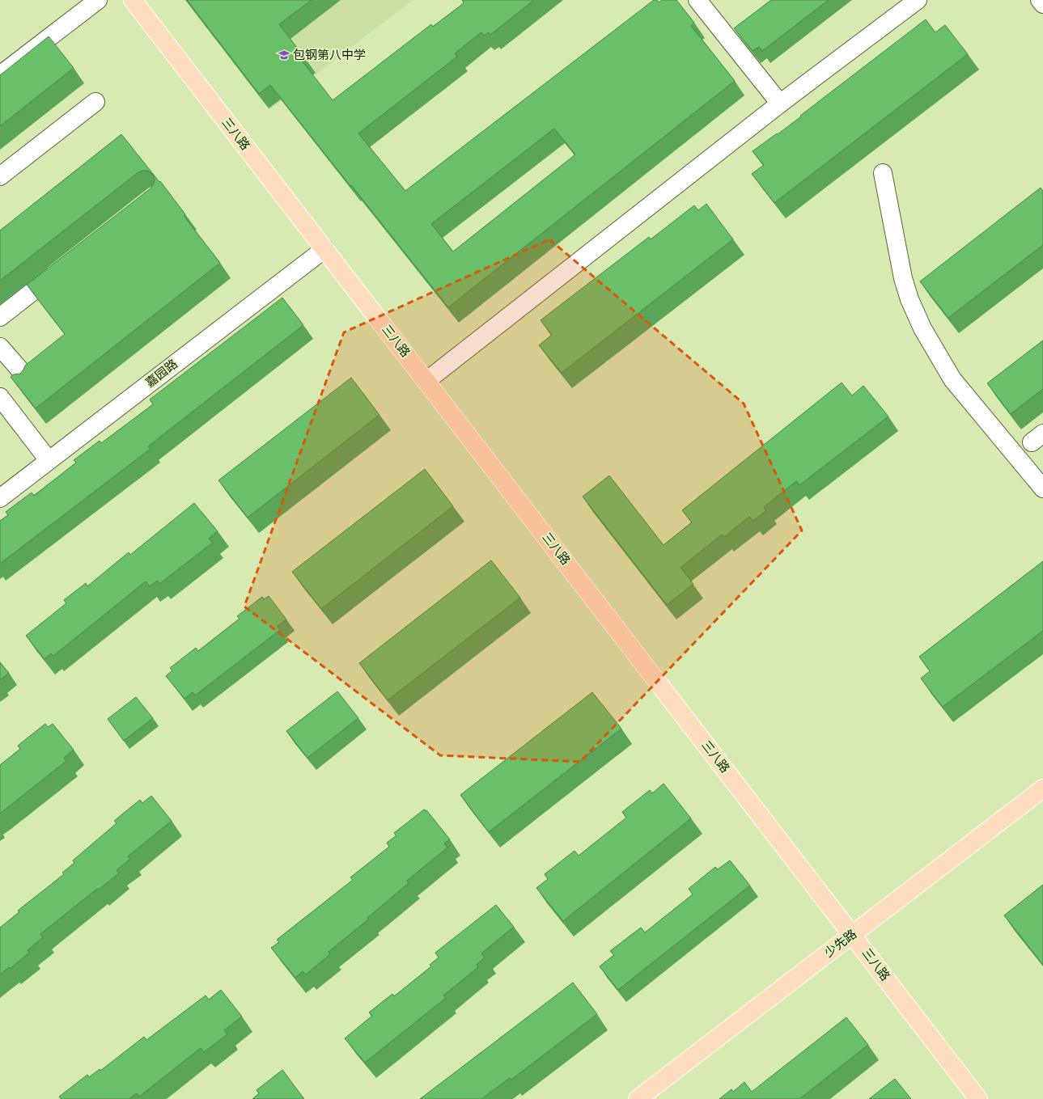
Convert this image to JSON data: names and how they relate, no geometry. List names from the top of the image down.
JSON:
{
  "streets": {
    "main road": ["三八路", "少先路"],
    "street": ["嘉园路"]
  },
  "crossings": [
    ["三八路", "嘉园路"],
    ["三八路", "少先路"]
  ],
  "places": {
    "school or university": ["包钢第八中学"]
  }
}
